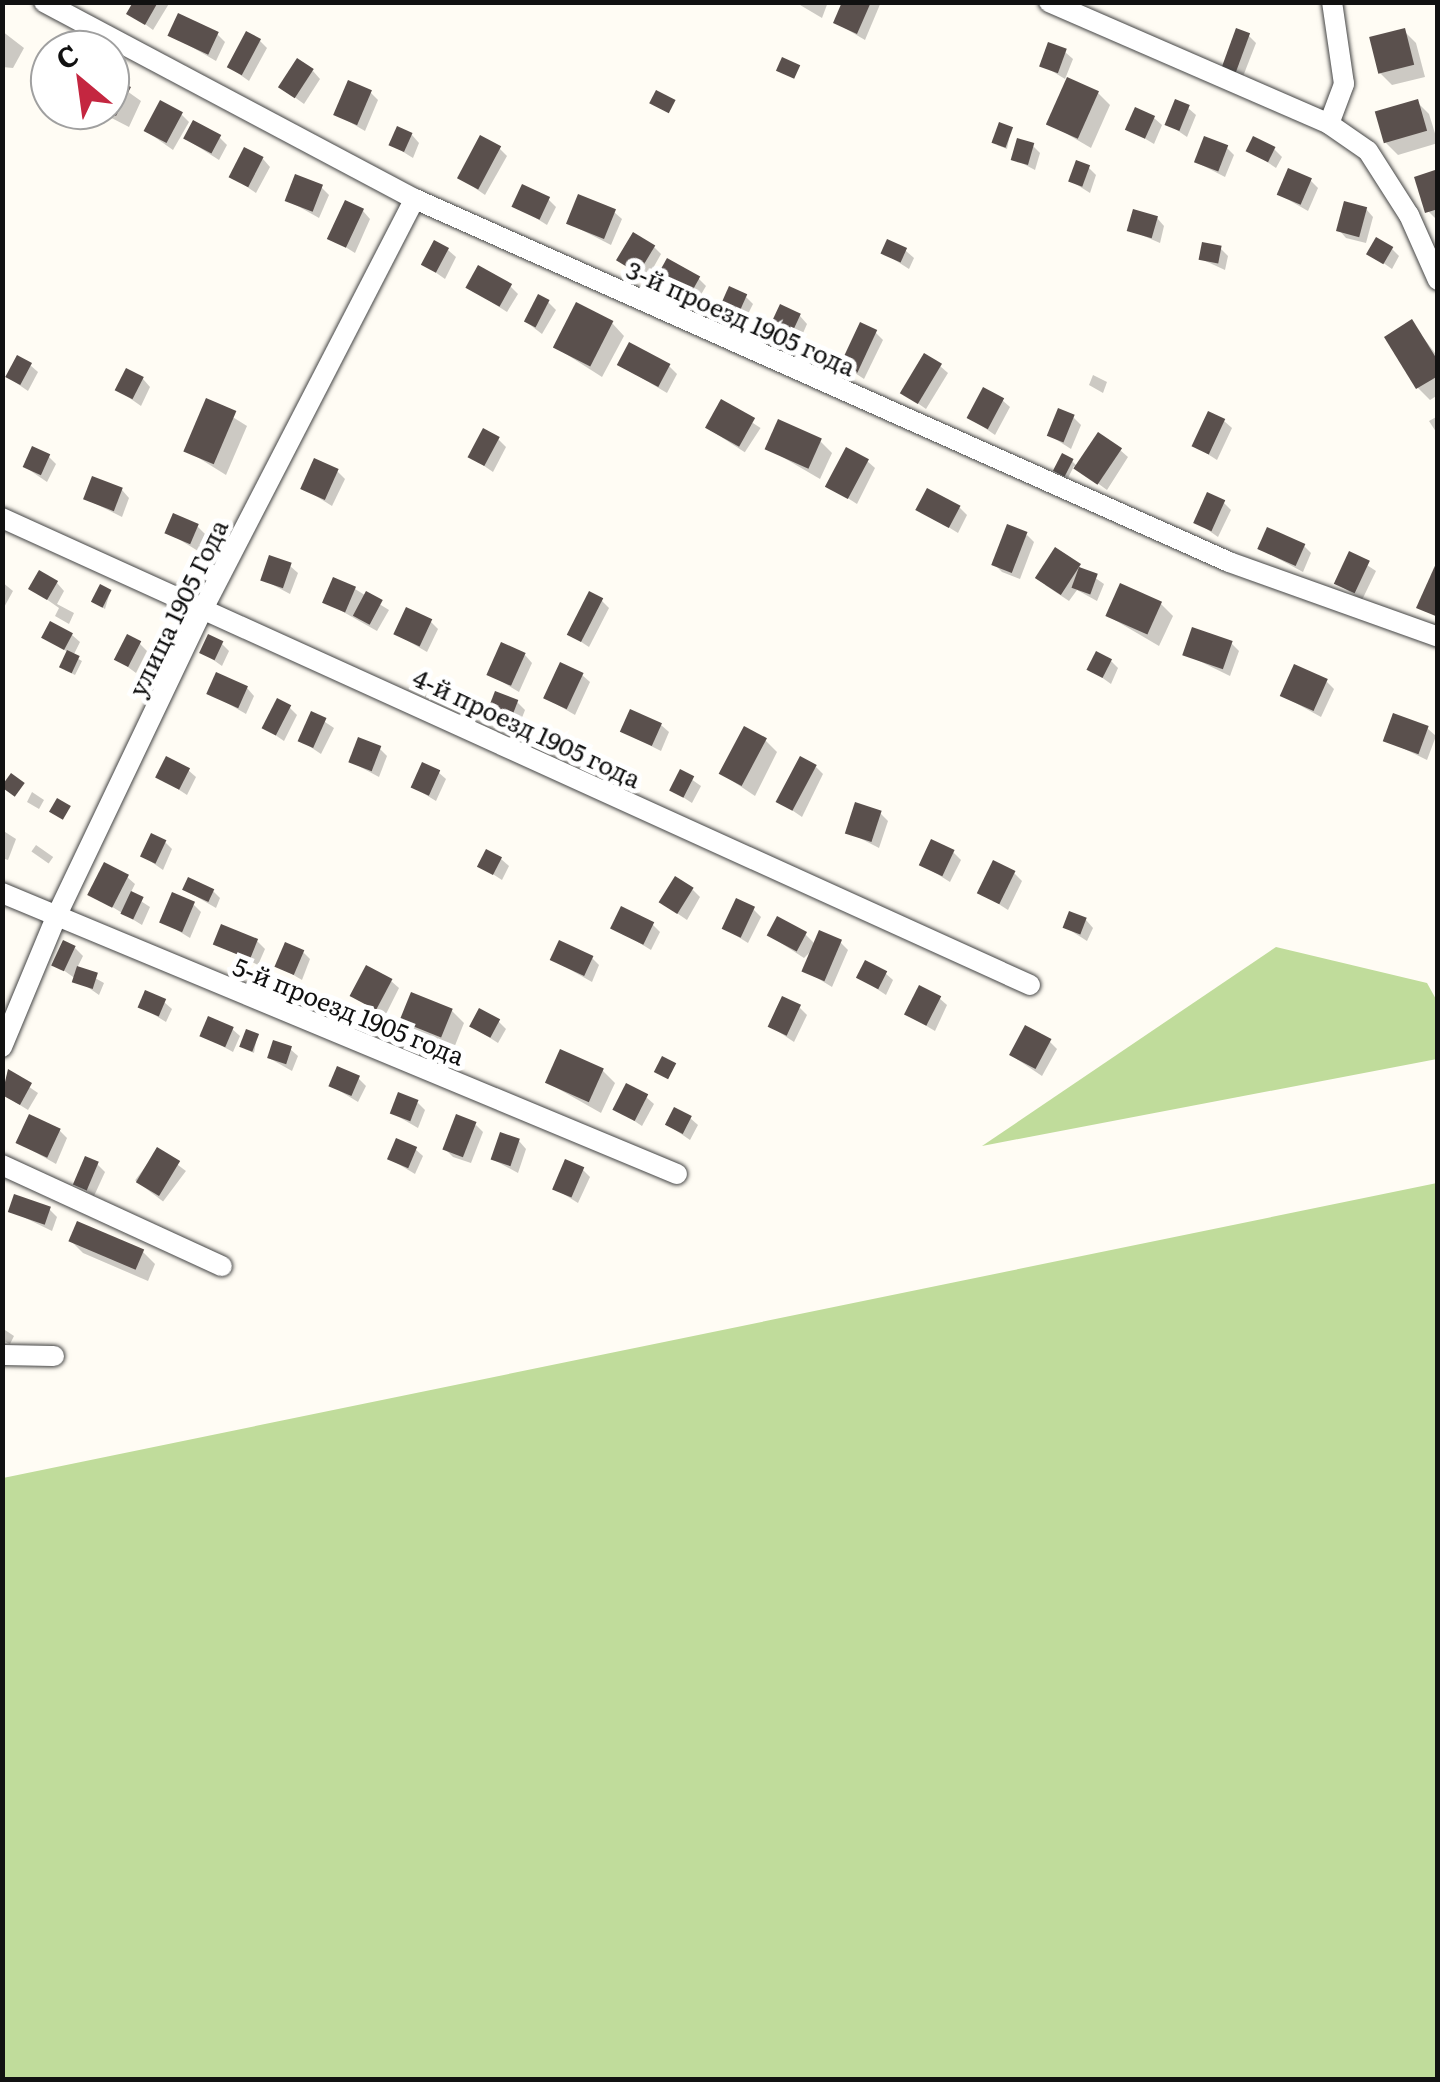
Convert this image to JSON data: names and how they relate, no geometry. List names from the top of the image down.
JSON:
{
  "streets": {
    "street": [
      "3-й проезд 1905 года",
      "улица 1905 Года",
      "4-й проезд 1905 года",
      "5-й проезд 1905 года"
    ]
  },
  "crossings": [
    ["3-й проезд 1905 года", "улица 1905 Года"],
    ["улица 1905 Года", "4-й проезд 1905 года"],
    ["улица 1905 Года", "5-й проезд 1905 года"]
  ],
  "north": "top left"
}
